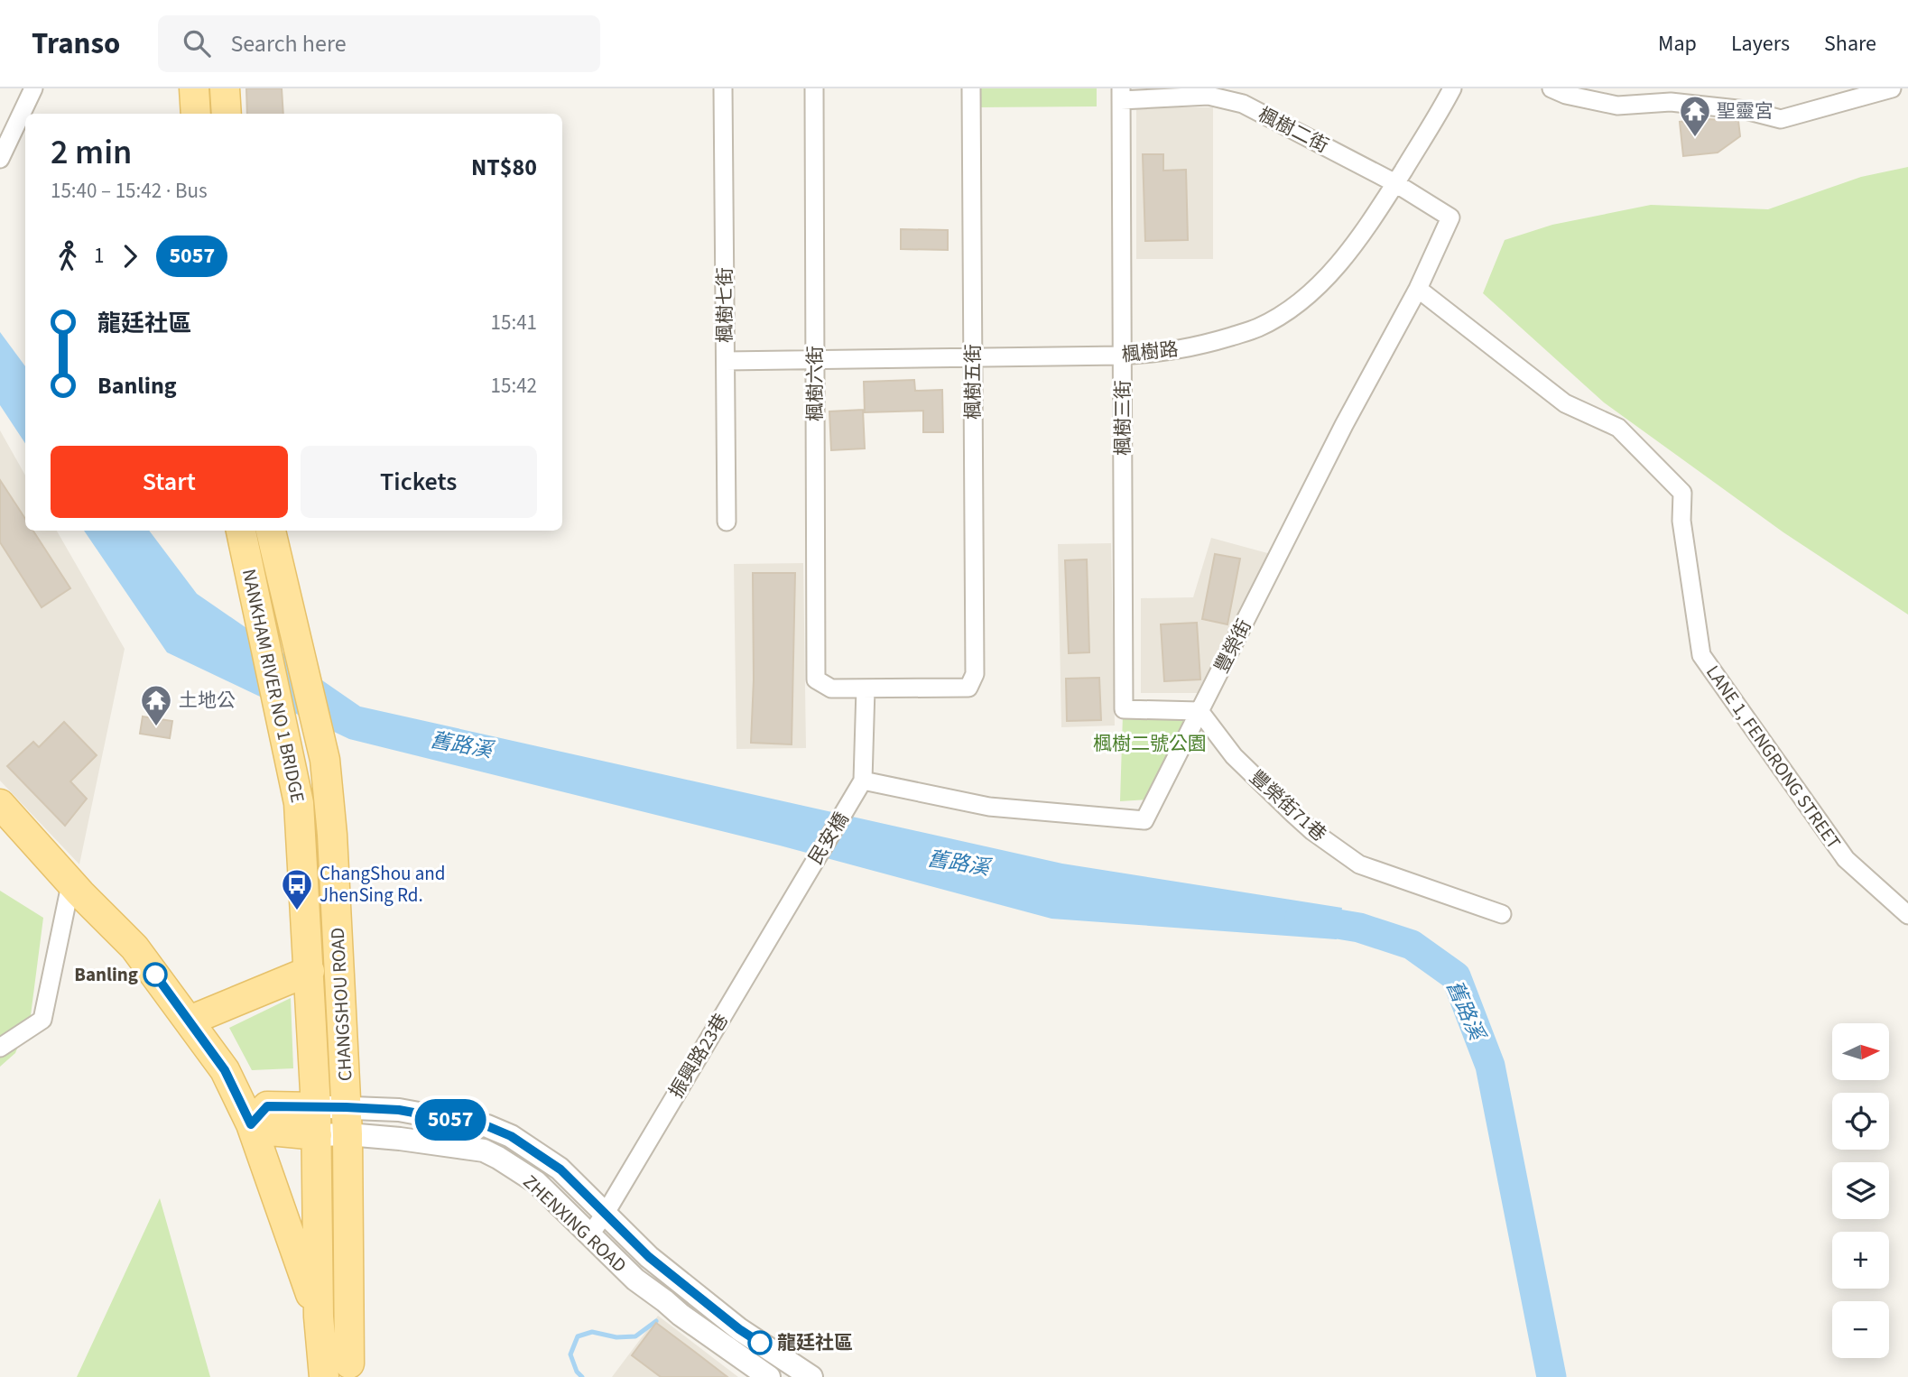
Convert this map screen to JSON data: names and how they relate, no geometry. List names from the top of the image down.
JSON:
{
  "streets": {
    "main road": ["NANKHAM RIVER NO 1 BRIDGE", "CHANGSHOU ROAD"],
    "street": [
      "楓樹二街",
      "楓樹七街",
      "楓樹路",
      "楓樹五街",
      "楓樹六街",
      "楓樹三街",
      "豐榮街",
      "LANE 1, FENGRONG STREET",
      "豐榮街71巷",
      "民安橋",
      "振興路23巷",
      "ZHENXING ROAD"
    ]
  },
  "crossings": [
    ["楓樹二街", "楓樹路"],
    ["楓樹二街", "楓樹三街"],
    ["楓樹二街", "豐榮街"],
    ["楓樹七街", "楓樹路"],
    ["楓樹路", "楓樹五街"],
    ["楓樹路", "楓樹六街"],
    ["楓樹路", "楓樹三街"],
    ["楓樹五街", "楓樹六街"],
    ["楓樹三街", "豐榮街"],
    ["楓樹三街", "豐榮街71巷"],
    ["豐榮街", "LANE 1, FENGRONG STREET"],
    ["豐榮街", "豐榮街71巷"],
    ["豐榮街", "民安橋"],
    ["NANKHAM RIVER NO 1 BRIDGE", "CHANGSHOU ROAD"],
    ["民安橋", "振興路23巷"],
    ["CHANGSHOU ROAD", "ZHENXING ROAD"],
    ["振興路23巷", "ZHENXING ROAD"]
  ],
  "water": ["舊路溪"],
  "parks": ["楓樹二號公園"],
  "places": {
    "temple": ["聖靈宮", "土地公"],
    "bus stop": ["ChangShou and JhenSing Rd."],
    "other": ["Banling", "龍廷社區"]
  },
  "lines": ["bus line 5057"],
  "north": "right",
  "page": {
    "header": "Transo",
    "search": "Search here",
    "nav": ["Map", "Layers", "Share"],
    "on_map": "5057",
    "heading": ["2 min", "15:40 – 15:42 · Bus", "NT$80"],
    "legs": ["1", "5057"],
    "list": [
      {
        "name": "龍廷社區",
        "value": "15:41"
      },
      {
        "name": "Banling",
        "value": "15:42"
      }
    ],
    "buttons": ["Start", "Tickets"],
    "map_buttons": ["+", "−"]
  }
}
